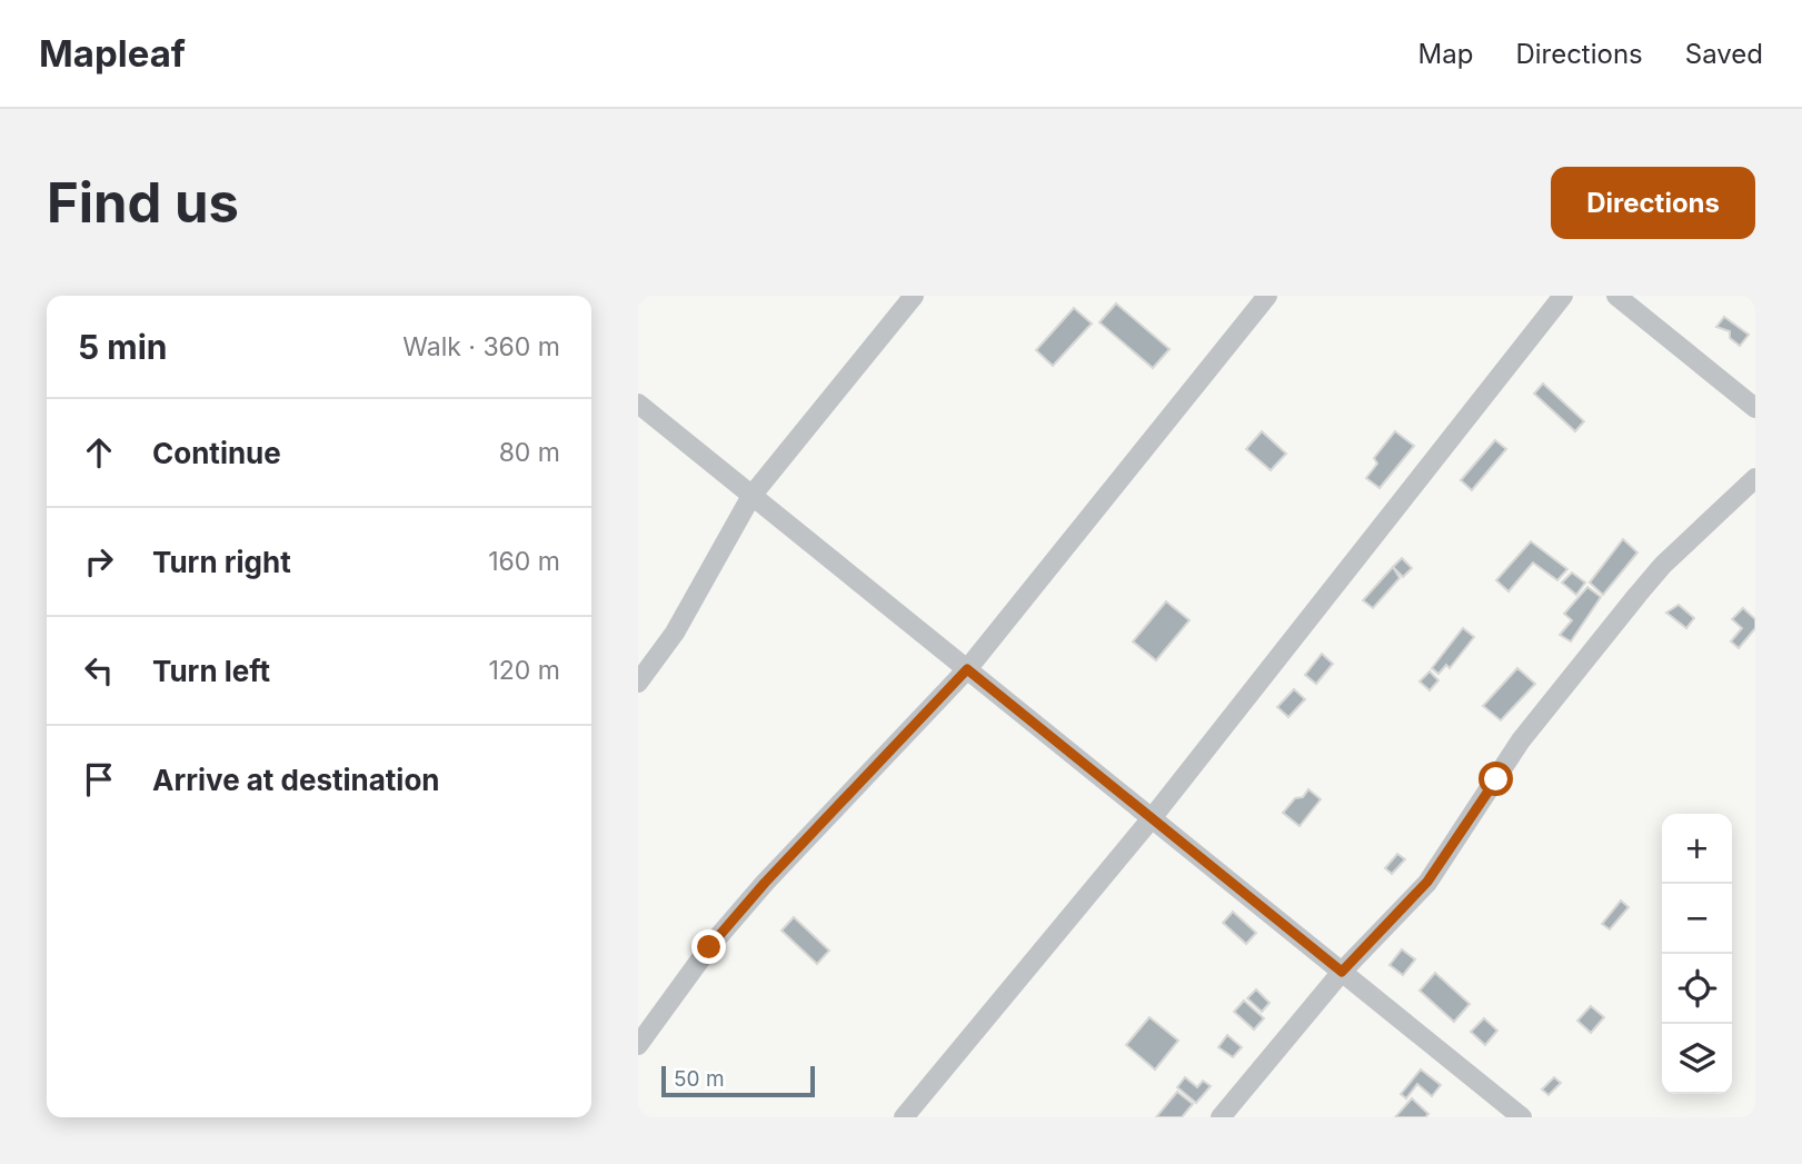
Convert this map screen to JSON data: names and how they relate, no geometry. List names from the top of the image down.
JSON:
{
  "scale_bar": "50 m",
  "page": {
    "header": "Mapleaf",
    "nav": ["Map", "Directions", "Saved"],
    "buttons": "Directions",
    "title": "Find us",
    "heading": ["5 min", "Walk · 360 m"],
    "list": [
      ["Continue", "80 m"],
      ["Turn right", "160 m"],
      ["Turn left", "120 m"],
      "Arrive at destination"
    ],
    "map_buttons": ["+", "−"],
    "scale": "50 m"
  }
}
